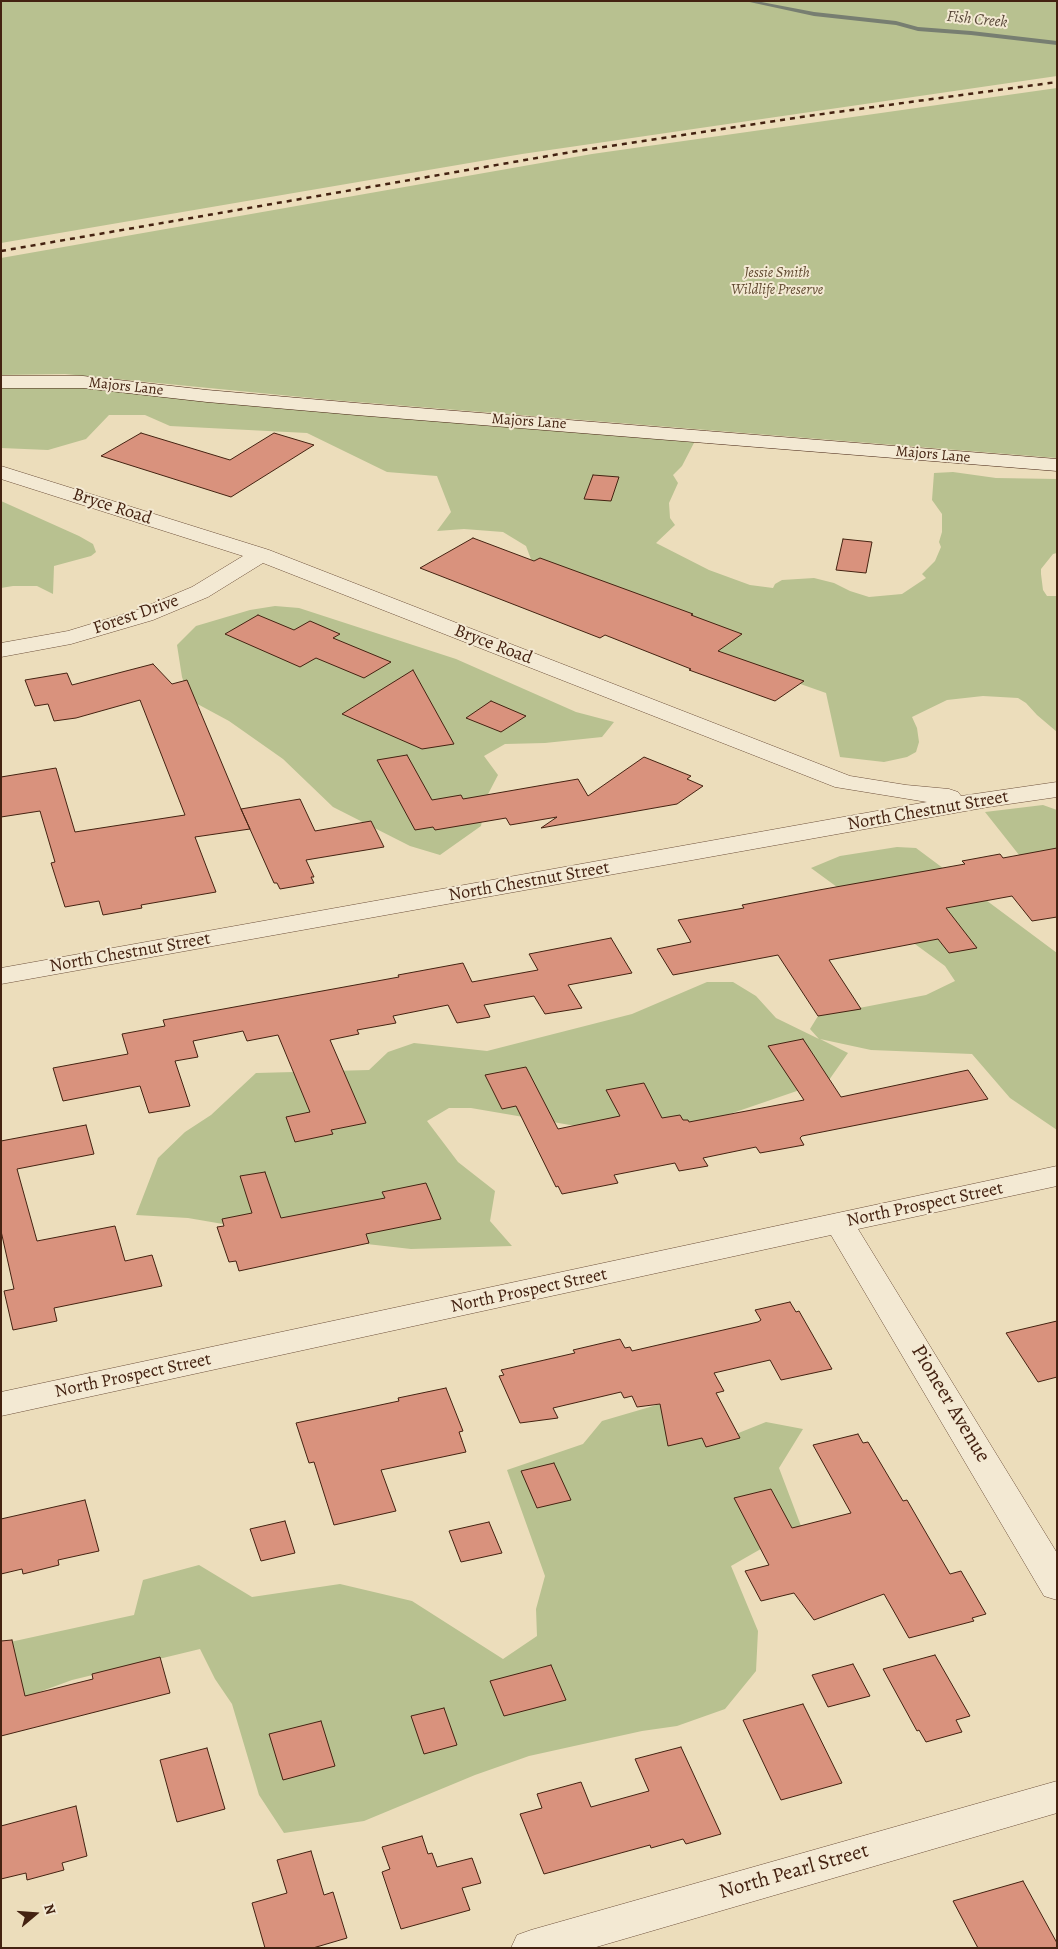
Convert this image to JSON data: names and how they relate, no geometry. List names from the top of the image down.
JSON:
{
  "streets": {
    "street": [
      "Majors Lane",
      "Bryce Road",
      "Forest Drive",
      "North Chestnut Street",
      "North Prospect Street",
      "Pioneer Avenue",
      "North Pearl Street"
    ]
  },
  "crossings": [
    ["Bryce Road", "Forest Drive"],
    ["Bryce Road", "North Chestnut Street"],
    ["North Prospect Street", "Pioneer Avenue"]
  ],
  "water": ["Fish Creek"],
  "parks": ["Jessie Smith Wildlife Preserve"],
  "north": "right"
}
